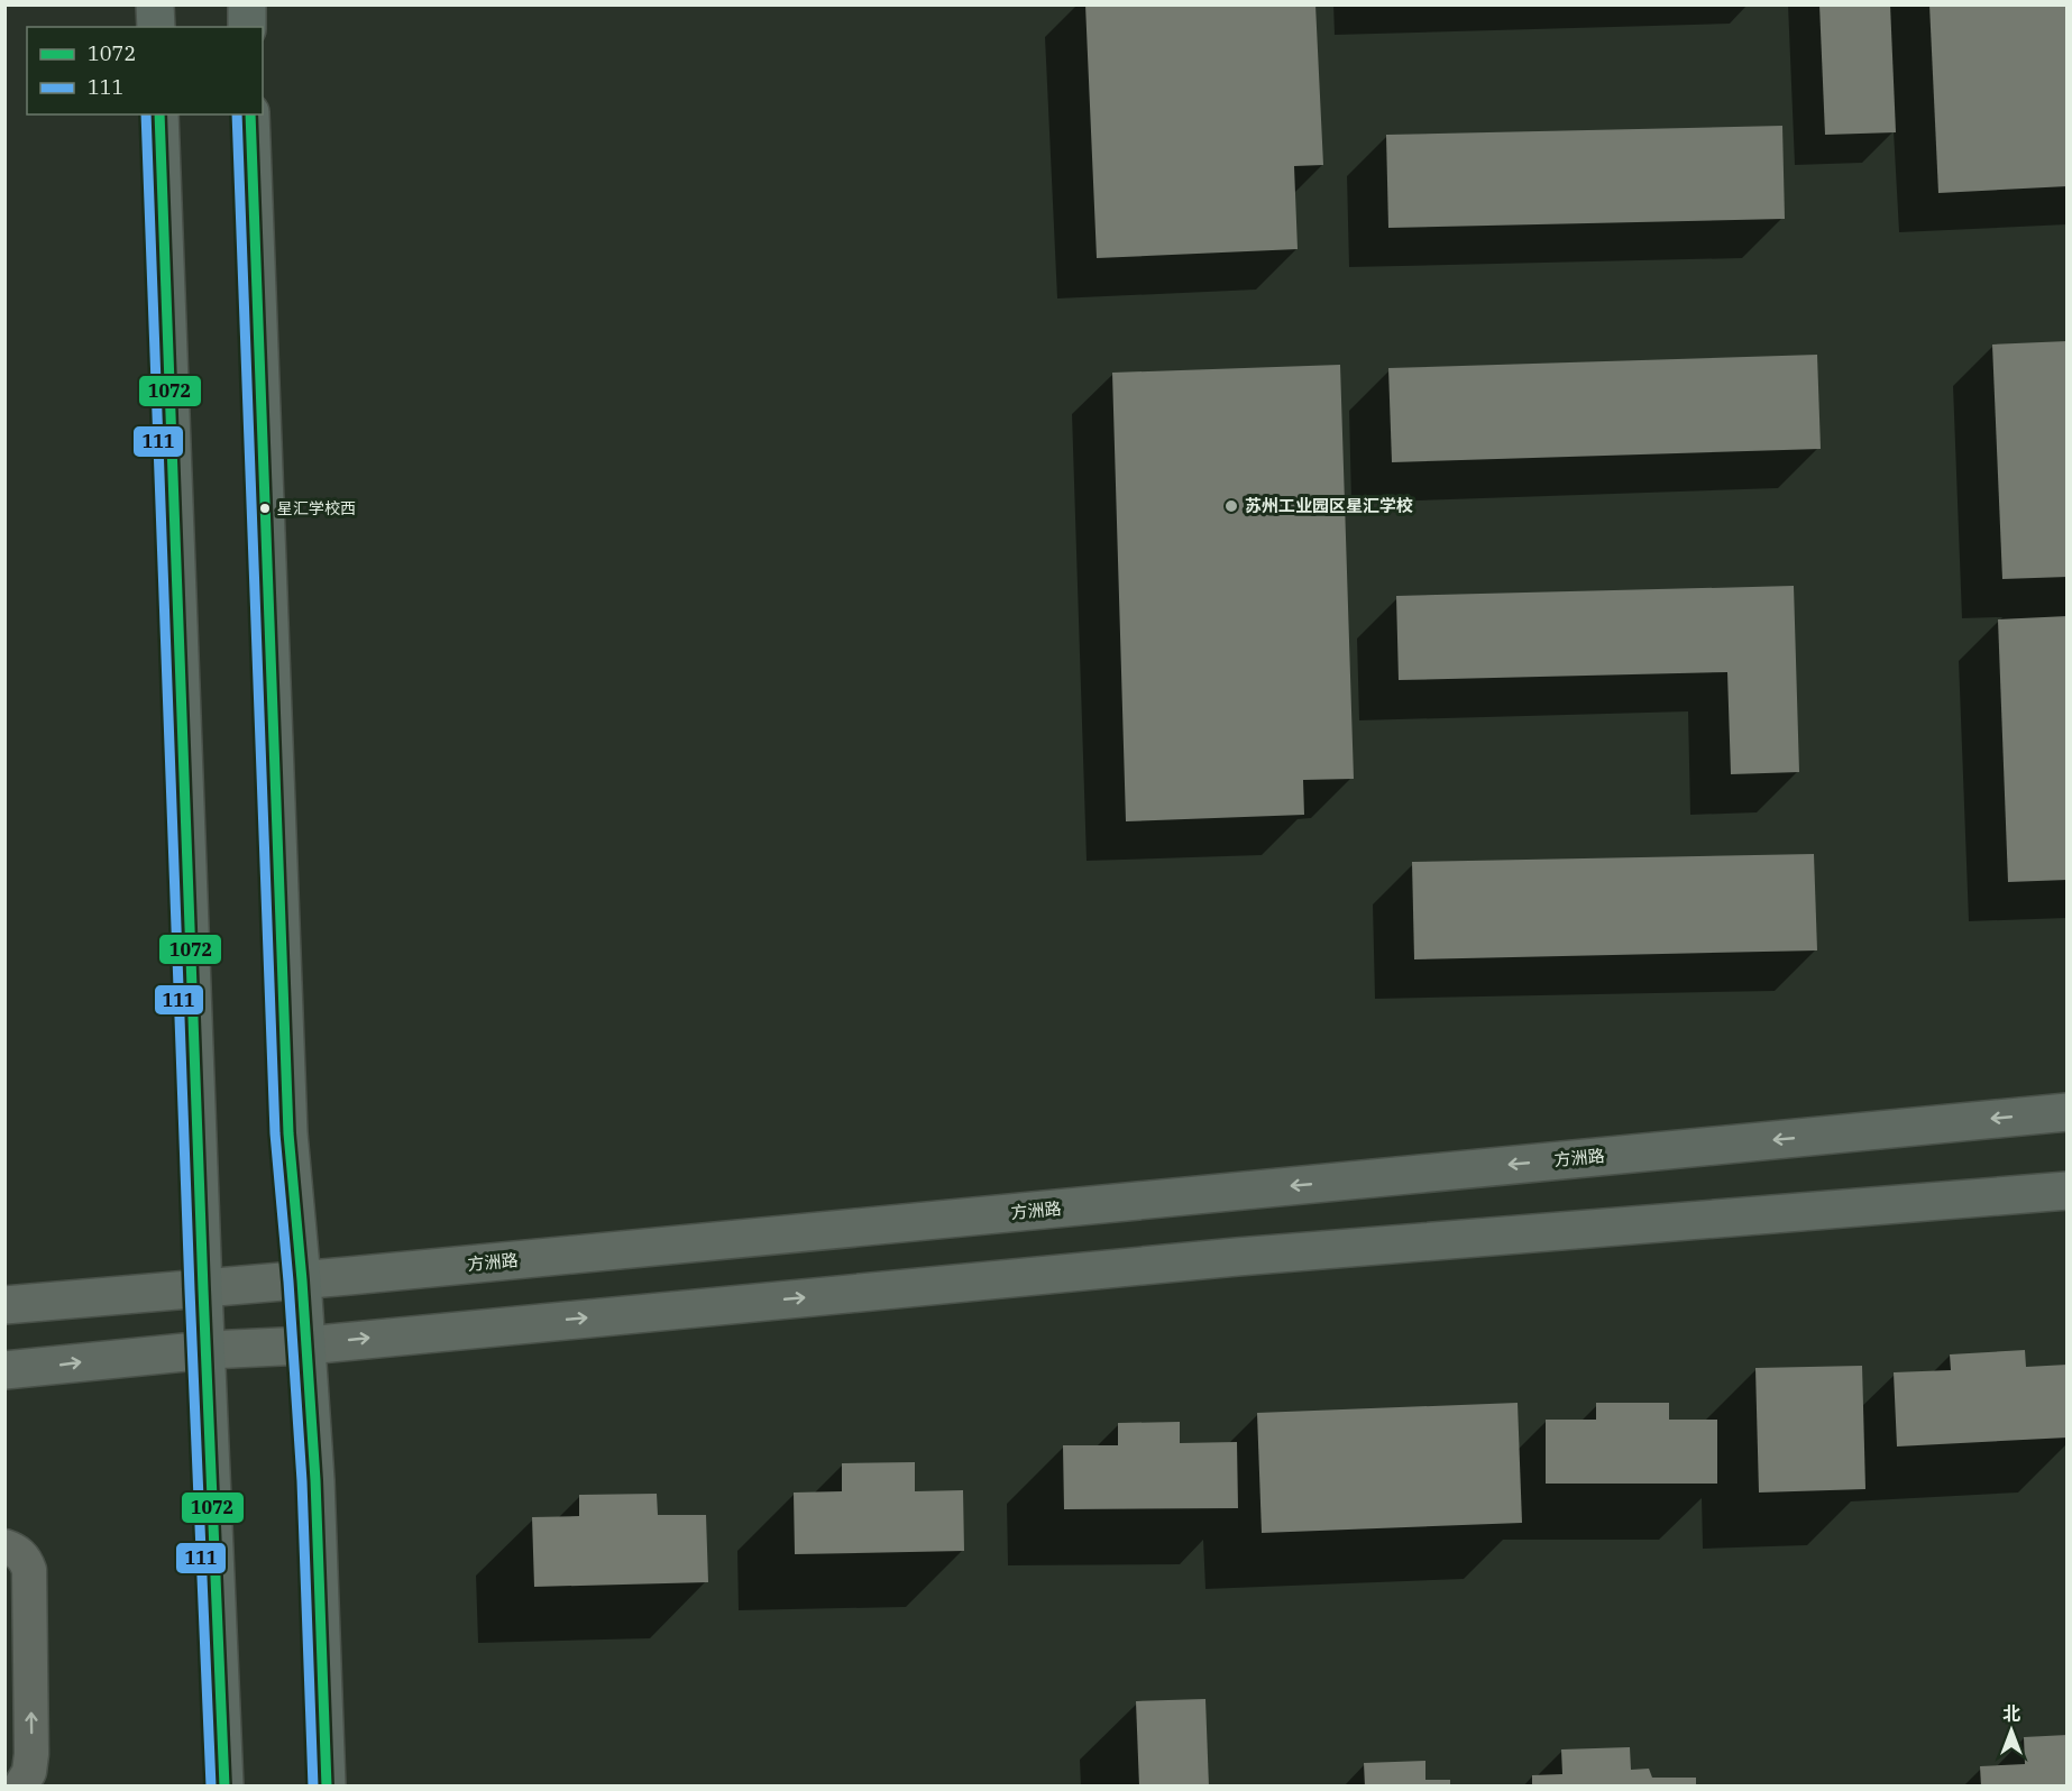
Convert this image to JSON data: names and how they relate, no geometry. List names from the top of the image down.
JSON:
{
  "streets": {
    "main road": ["方洲路"]
  },
  "places": ["苏州工业园区星汇学校", "星汇学校西"],
  "lines": ["transit line 1072", "transit line 111"],
  "legend": ["1072", "111"],
  "north": "top"
}
